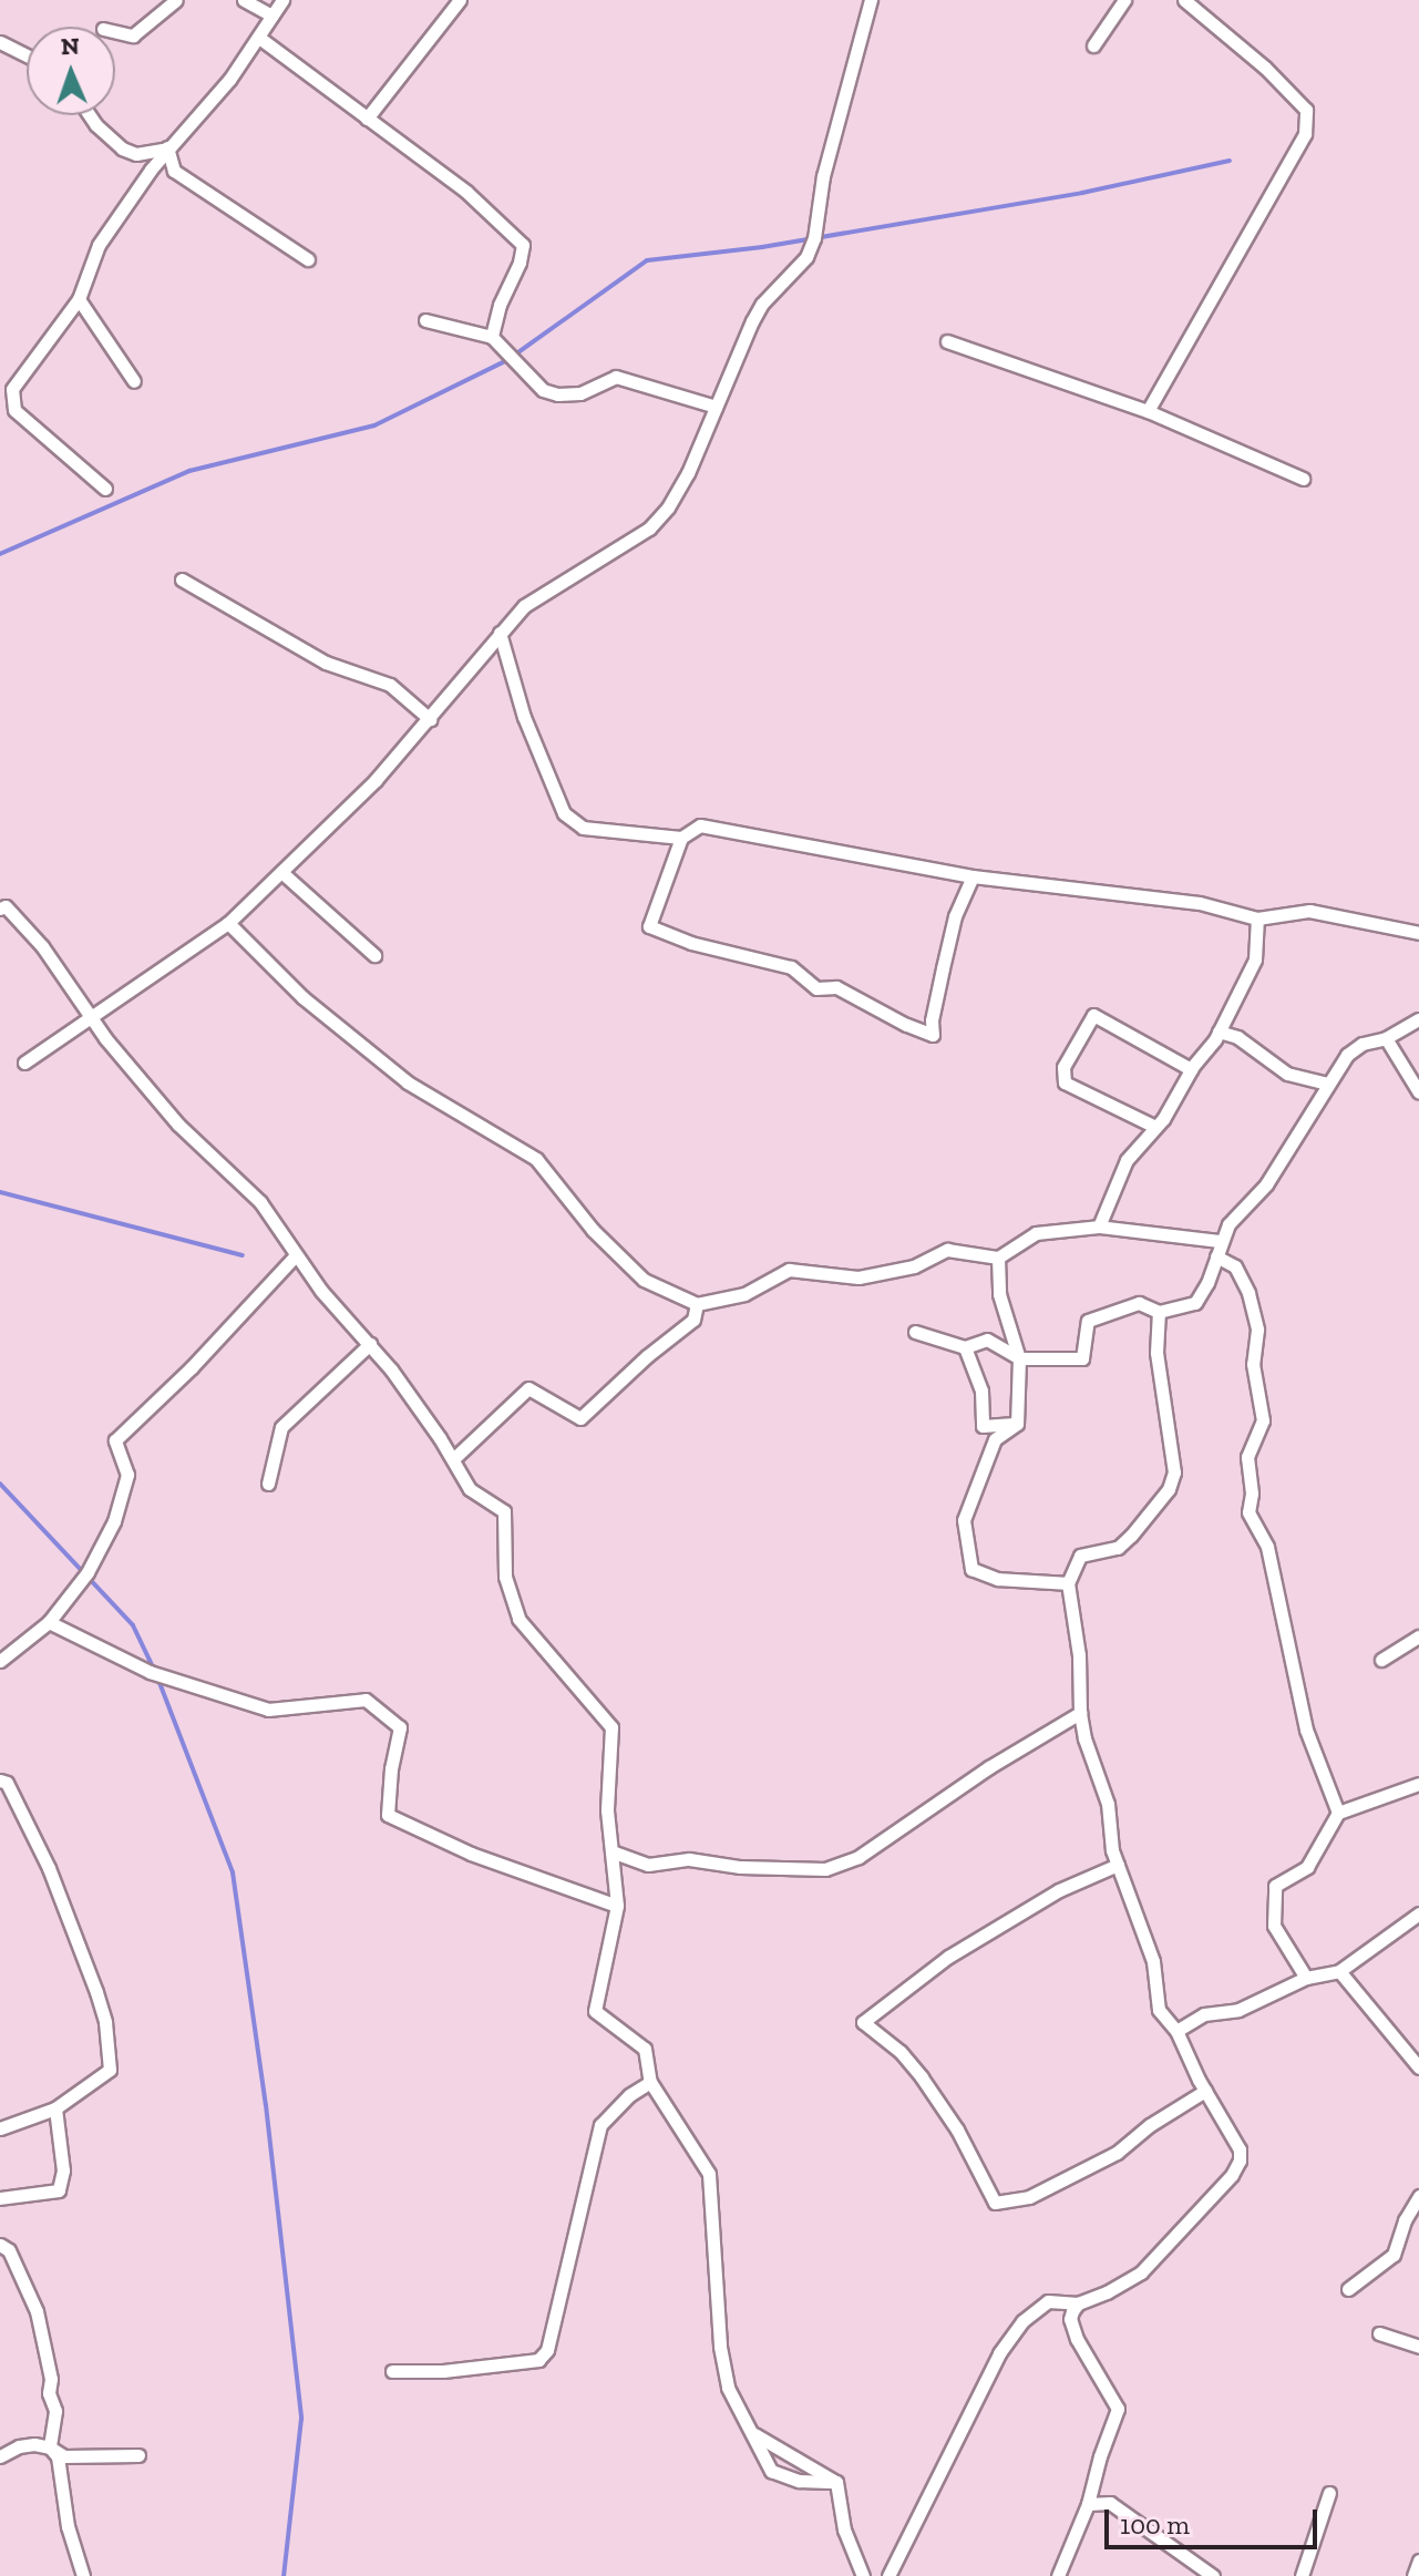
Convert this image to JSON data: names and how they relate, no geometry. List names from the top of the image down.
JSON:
{
  "scale_bar": "100 m",
  "north": "top"
}
